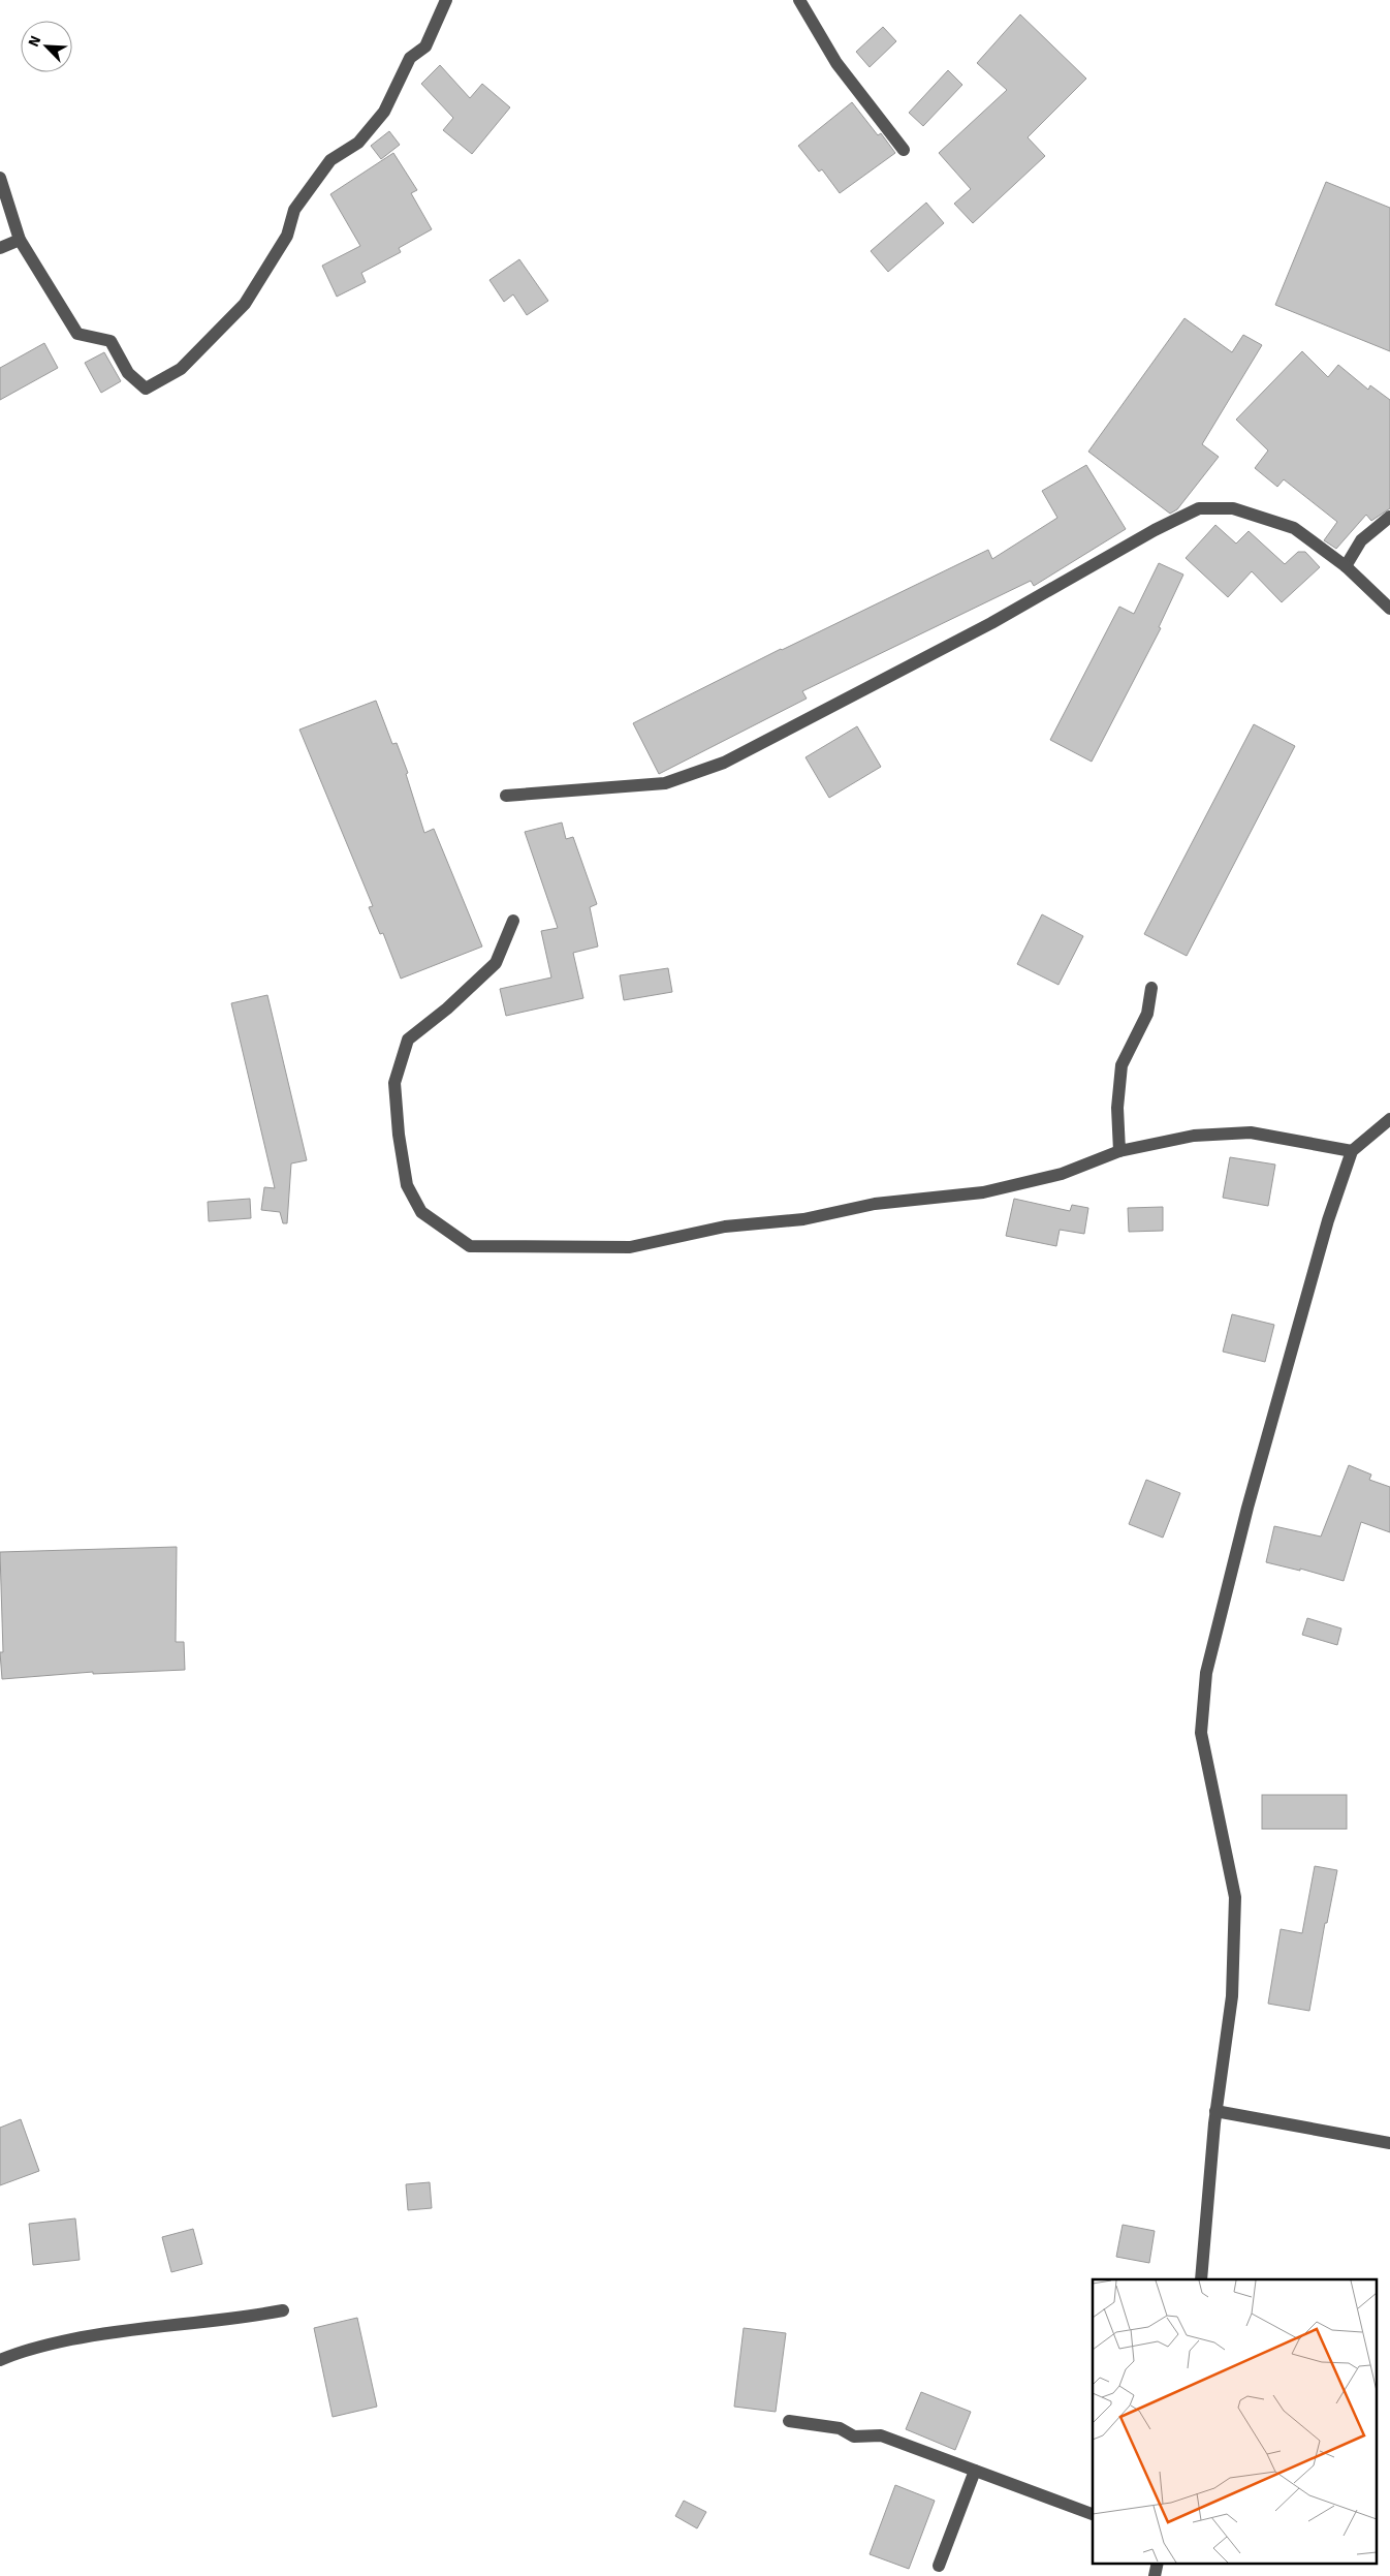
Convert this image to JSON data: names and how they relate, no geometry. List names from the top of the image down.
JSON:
{
  "north": "top left"
}
